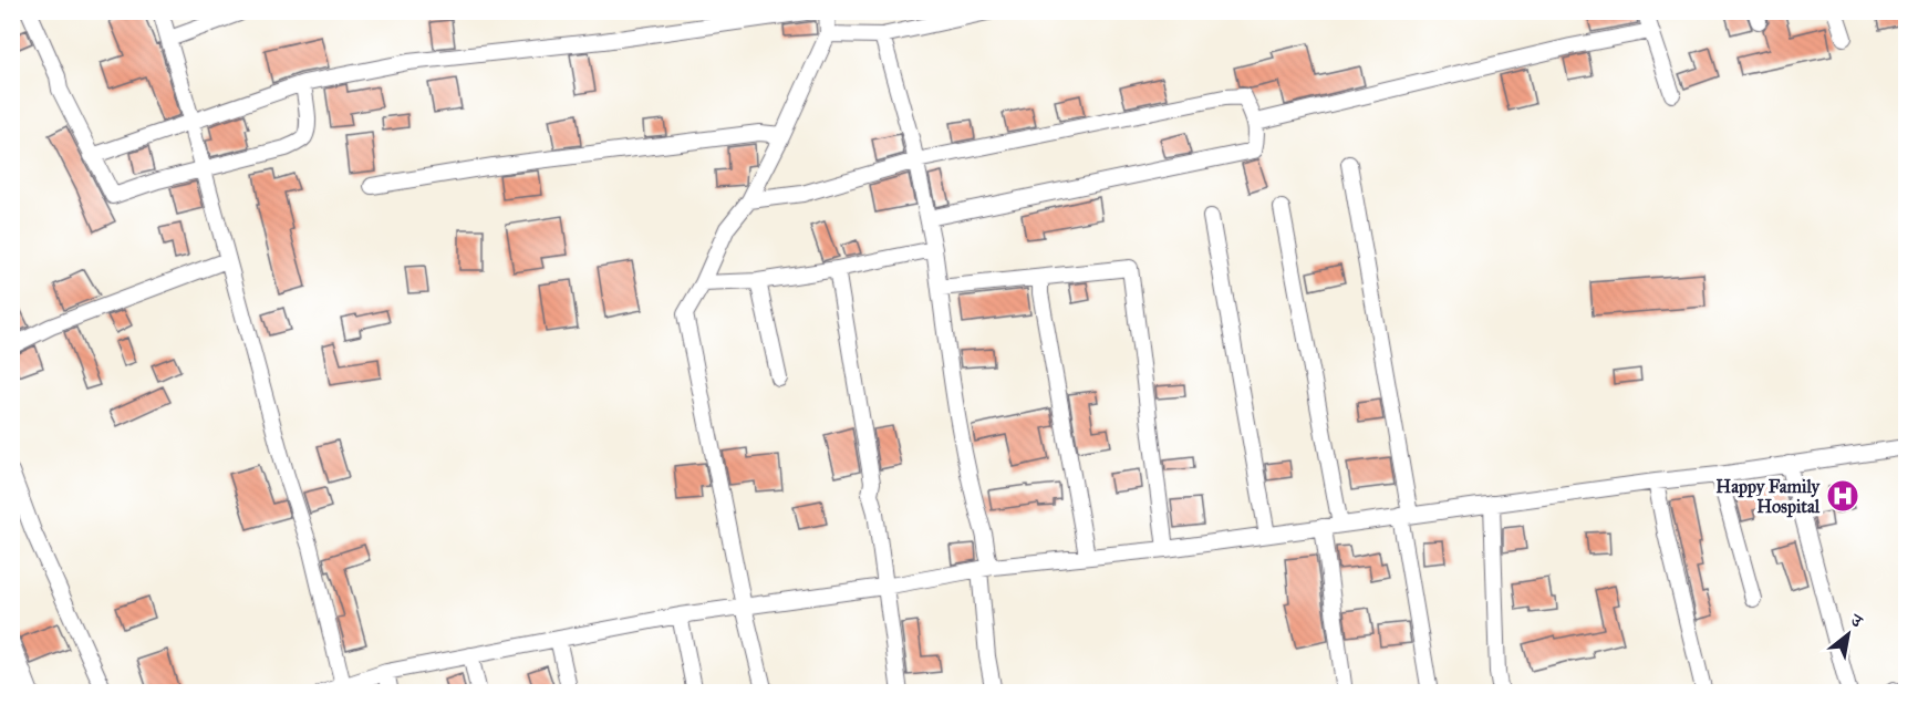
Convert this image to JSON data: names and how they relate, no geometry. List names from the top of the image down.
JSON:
{
  "places": {
    "hospital": ["Happy Family Hospital"]
  },
  "north": "top right"
}
